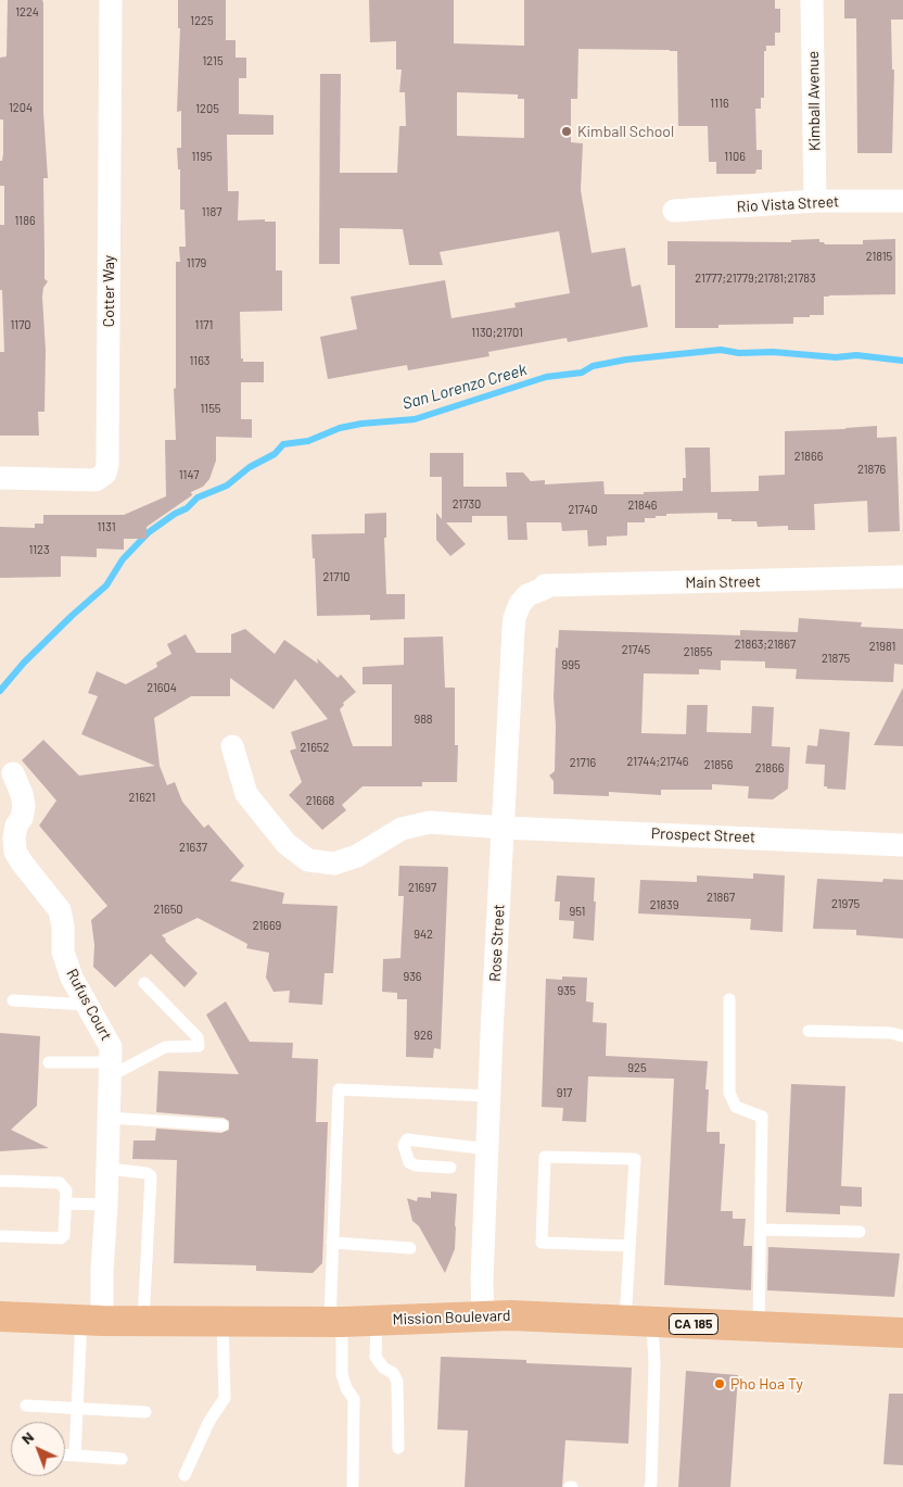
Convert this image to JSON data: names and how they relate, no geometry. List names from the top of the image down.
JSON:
{
  "streets": {
    "main road": ["Mission Boulevard", "CA 185"],
    "street": [
      "Kimball Avenue",
      "Rio Vista Street",
      "Cotter Way",
      "Main Street",
      "Prospect Street",
      "Rose Street",
      "Rufus Court"
    ]
  },
  "crossings": [
    ["Kimball Avenue", "Rio Vista Street"],
    ["Main Street", "Rose Street"],
    ["Prospect Street", "Rose Street"],
    ["Rose Street", "Mission Boulevard"],
    ["Rufus Court", "Mission Boulevard"]
  ],
  "water": ["San Lorenzo Creek"],
  "places": ["Kimball School", "Pho Hoa Ty"],
  "house_numbers": [
    "1224",
    "1225",
    "1215",
    "1116",
    "1204",
    "1205",
    "1195",
    "1106",
    "1187",
    "1186",
    "21815",
    "1179",
    "21777;21779;21781;21783",
    "1170",
    "1171",
    "1130;21701",
    "1163",
    "1155",
    "21866",
    "21876",
    "1147",
    "21730",
    "21846",
    "21740",
    "1131",
    "1123",
    "21710",
    "21863;21867",
    "21981",
    "21745",
    "21855",
    "21875",
    "995",
    "21604",
    "988",
    "21652",
    "21744;21746",
    "21716",
    "21856",
    "21866",
    "21621",
    "21668",
    "21637",
    "21697",
    "21867",
    "21975",
    "21839",
    "21650",
    "951",
    "21669",
    "942",
    "936",
    "935",
    "926",
    "925",
    "917"
  ],
  "north": "top left"
}
